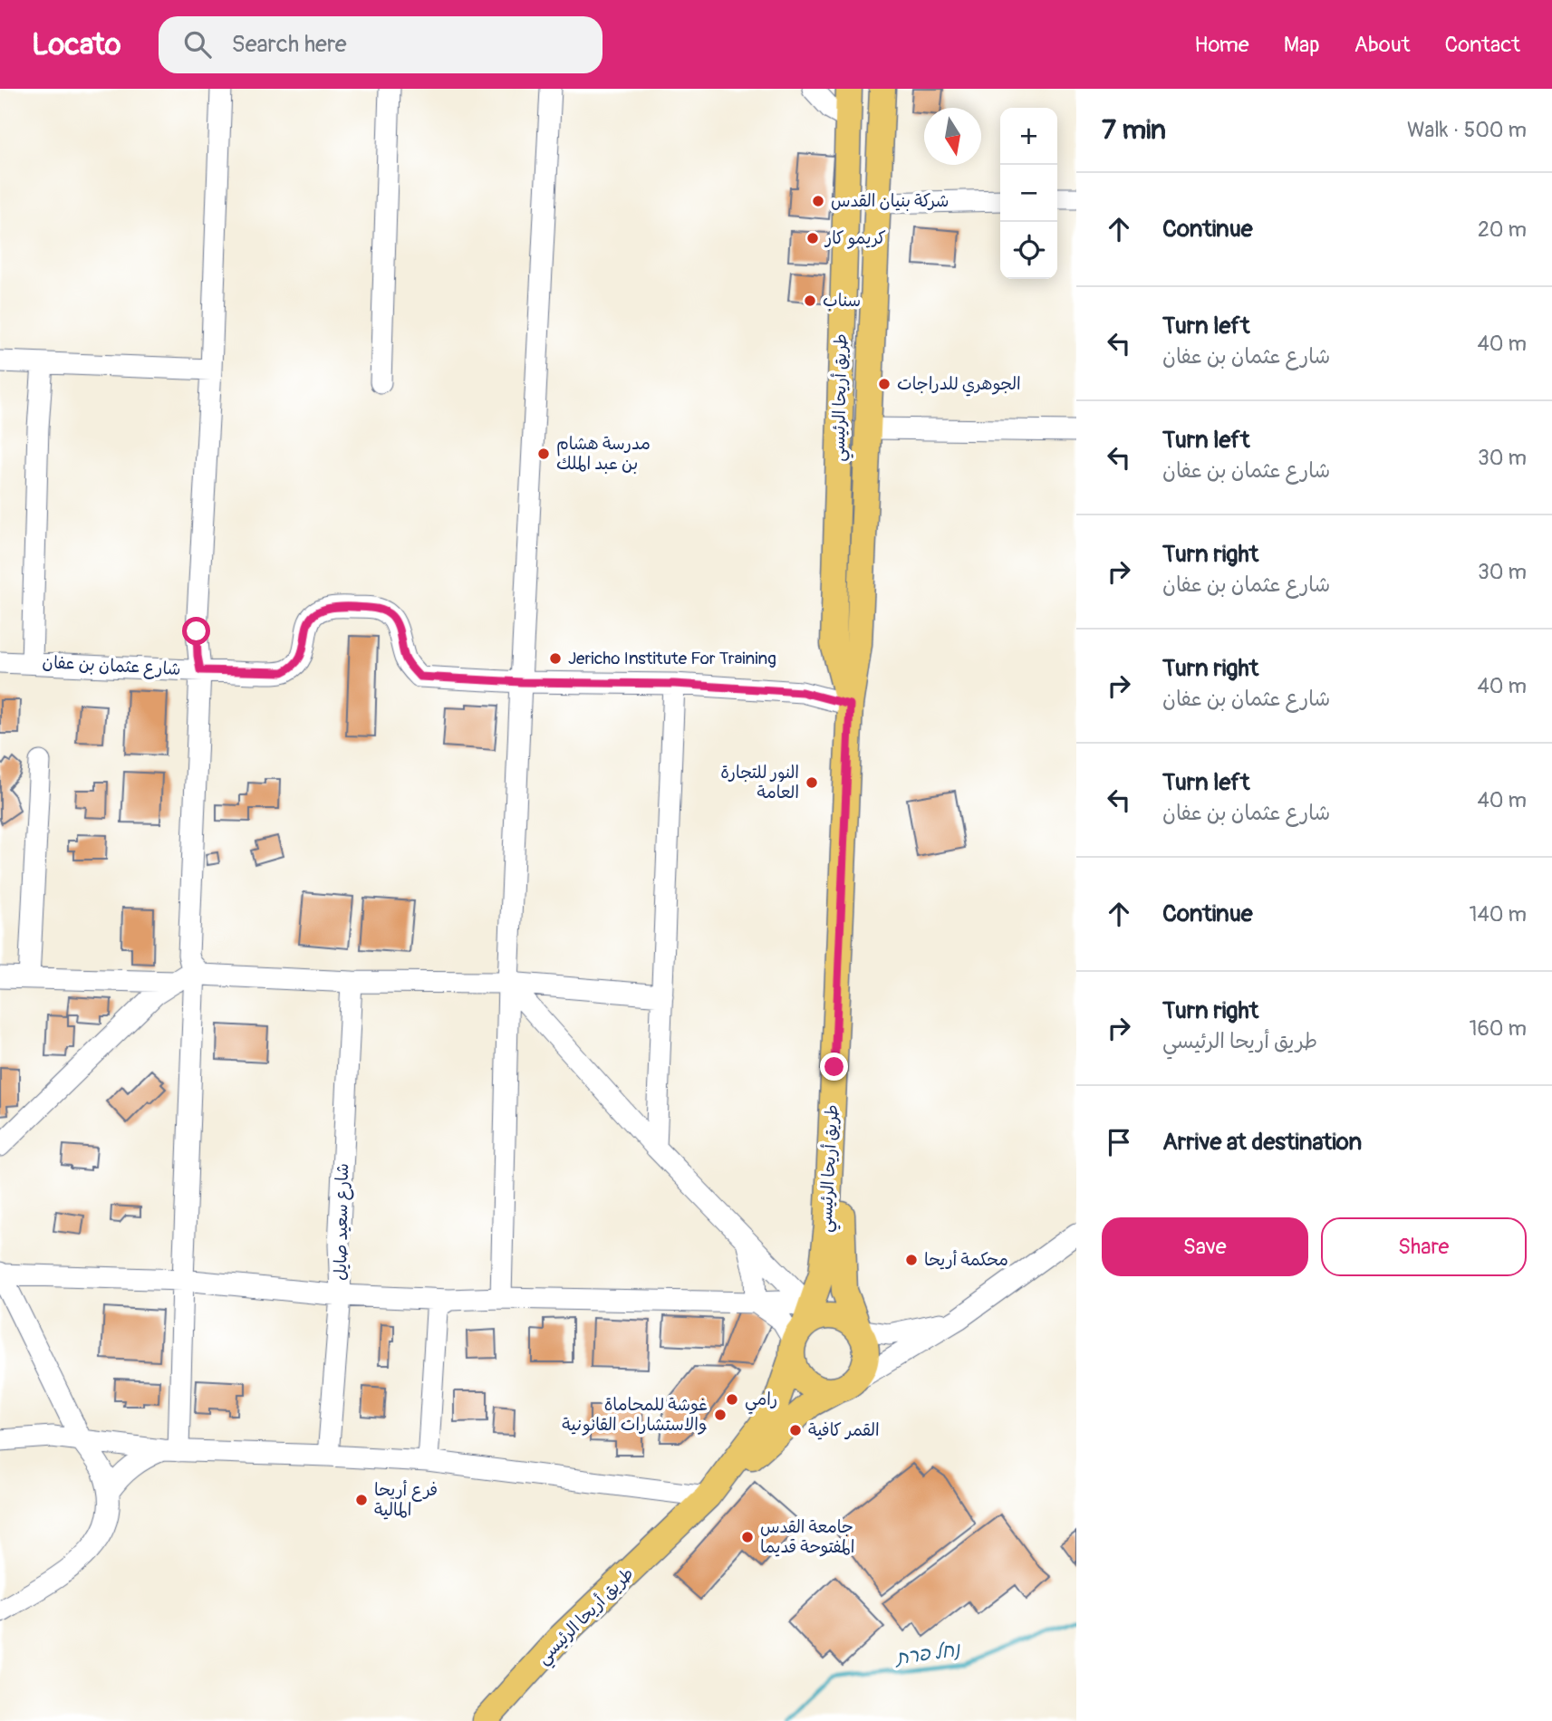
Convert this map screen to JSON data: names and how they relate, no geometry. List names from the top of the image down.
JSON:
{
  "streets": {
    "main road": ["طريق أريحا الرئيسي"],
    "street": ["شارع عثمان بن عفان", "شارع سعيد صايل"]
  },
  "water": ["נחל פרת"],
  "places": [
    "شركة بنيان القدس",
    "كريمو كار",
    "سناب",
    "الجوهري للدراجات",
    "مدرسة هشام بن عبد الملك",
    "Jericho Institute For Training",
    "النور للتجارة العامة",
    "محكمة أريحا",
    "رامي",
    "غوشة للمحاماة والاستشارات القانونية",
    "القمر كافية",
    "فرع أريحا المالية",
    "جامعة القدس المفتوحة قديما"
  ],
  "north": "bottom",
  "page": {
    "header": "Locato",
    "search": "Search here",
    "nav": [
      "Home",
      "Map",
      "About",
      "Contact"
    ],
    "heading": ["7 min", "Walk · 500 m"],
    "map_buttons": ["+", "−"],
    "list": [
      ["Continue", "20 m"],
      ["Turn left", "شارع عثمان بن عفان", "40 m"],
      ["Turn left", "شارع عثمان بن عفان", "30 m"],
      ["Turn right", "شارع عثمان بن عفان", "30 m"],
      ["Turn right", "شارع عثمان بن عفان", "40 m"],
      ["Turn left", "شارع عثمان بن عفان", "40 m"],
      ["Continue", "140 m"],
      ["Turn right", "طريق أريحا الرئيسي", "160 m"],
      "Arrive at destination"
    ],
    "buttons": ["Save", "Share"]
  }
}
